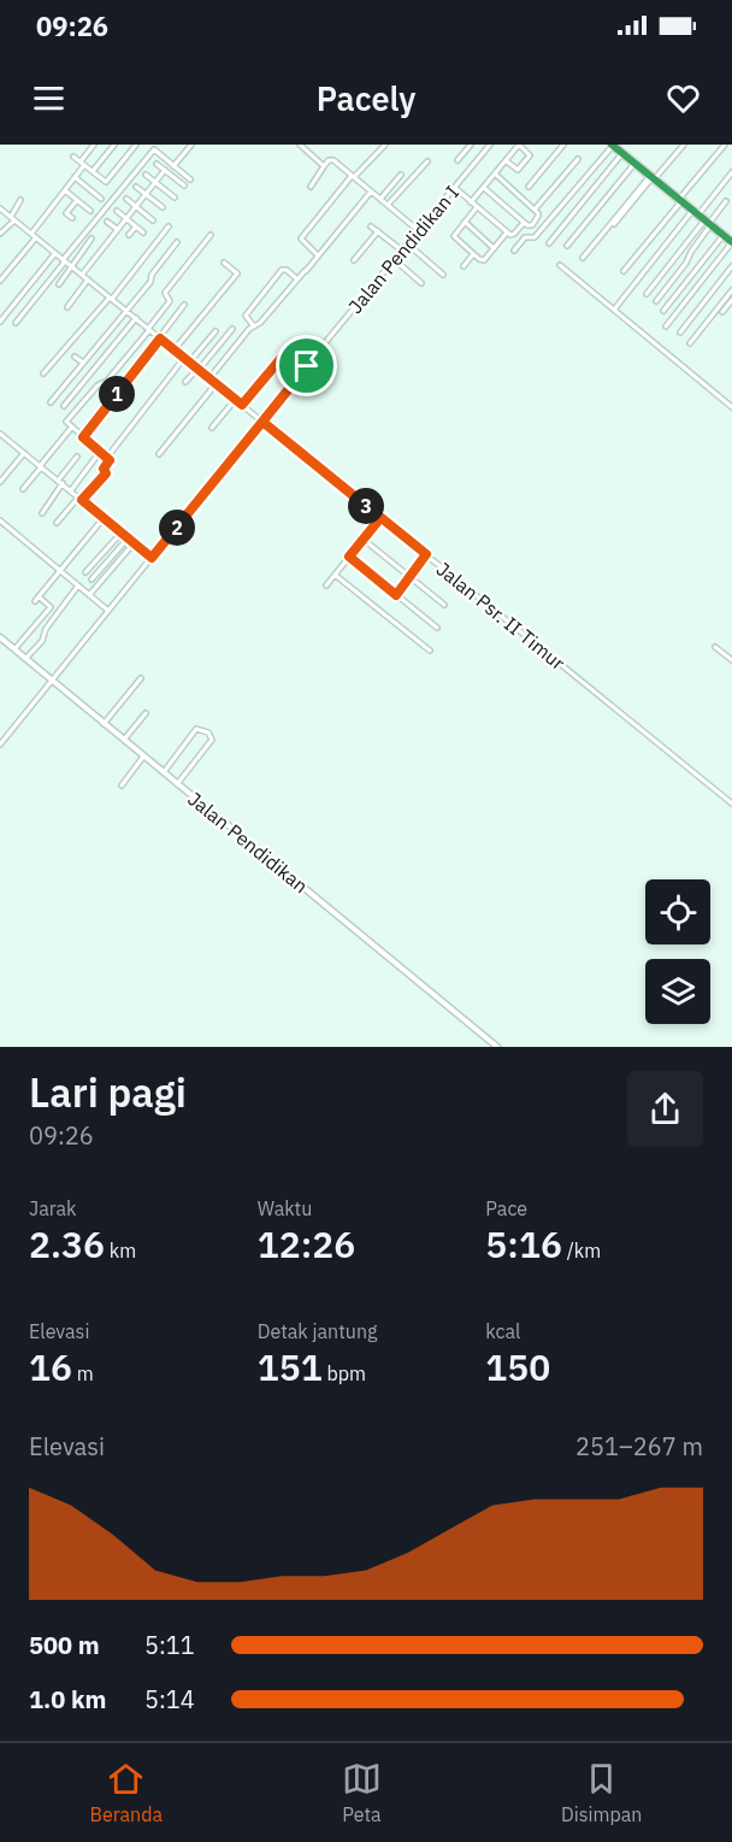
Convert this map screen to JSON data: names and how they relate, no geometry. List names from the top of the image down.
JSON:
{
  "streets": {
    "main road": ["Jalan Pendidikan"],
    "street": ["Jalan Pendidikan I", "Jalan Psr. II Timur"]
  },
  "crossings": [
    ["Jalan Pendidikan I", "Jalan Psr. II Timur"],
    ["Jalan Pendidikan I", "Jalan Pendidikan"]
  ],
  "page": {
    "status": "09:26",
    "header": "Pacely",
    "pins": ["1", "3", "2"],
    "heading": ["Lari pagi", "09:26"],
    "stats": [
      ["Jarak", "2.36 km"],
      ["Waktu", "12:26"],
      ["Pace", "5:16 /km"],
      ["Elevasi", "16 m"],
      ["Detak jantung", "151 bpm"],
      ["kcal", "150"]
    ],
    "chart": ["Elevasi", "251–267 m"],
    "list": [
      {
        "name": "500 m",
        "note": "5:11"
      },
      {
        "name": "1.0 km",
        "note": "5:14"
      }
    ],
    "tabs": ["Beranda", "Peta", "Disimpan"]
  }
}
